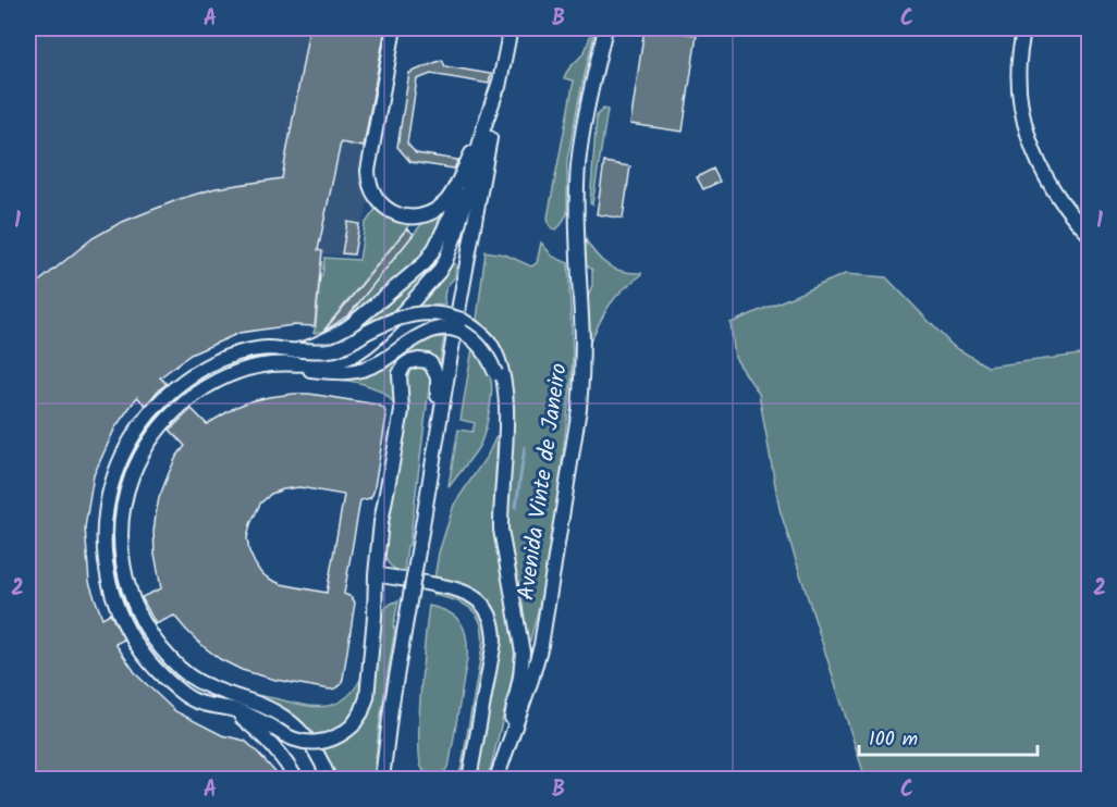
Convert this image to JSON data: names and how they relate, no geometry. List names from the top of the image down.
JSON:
{
  "streets": {
    "street": ["Avenida Vinte de Janeiro"]
  },
  "scale_bar": "100 m",
  "grid": {
    "columns": ["A", "B", "C"],
    "rows": ["1", "2"]
  }
}
